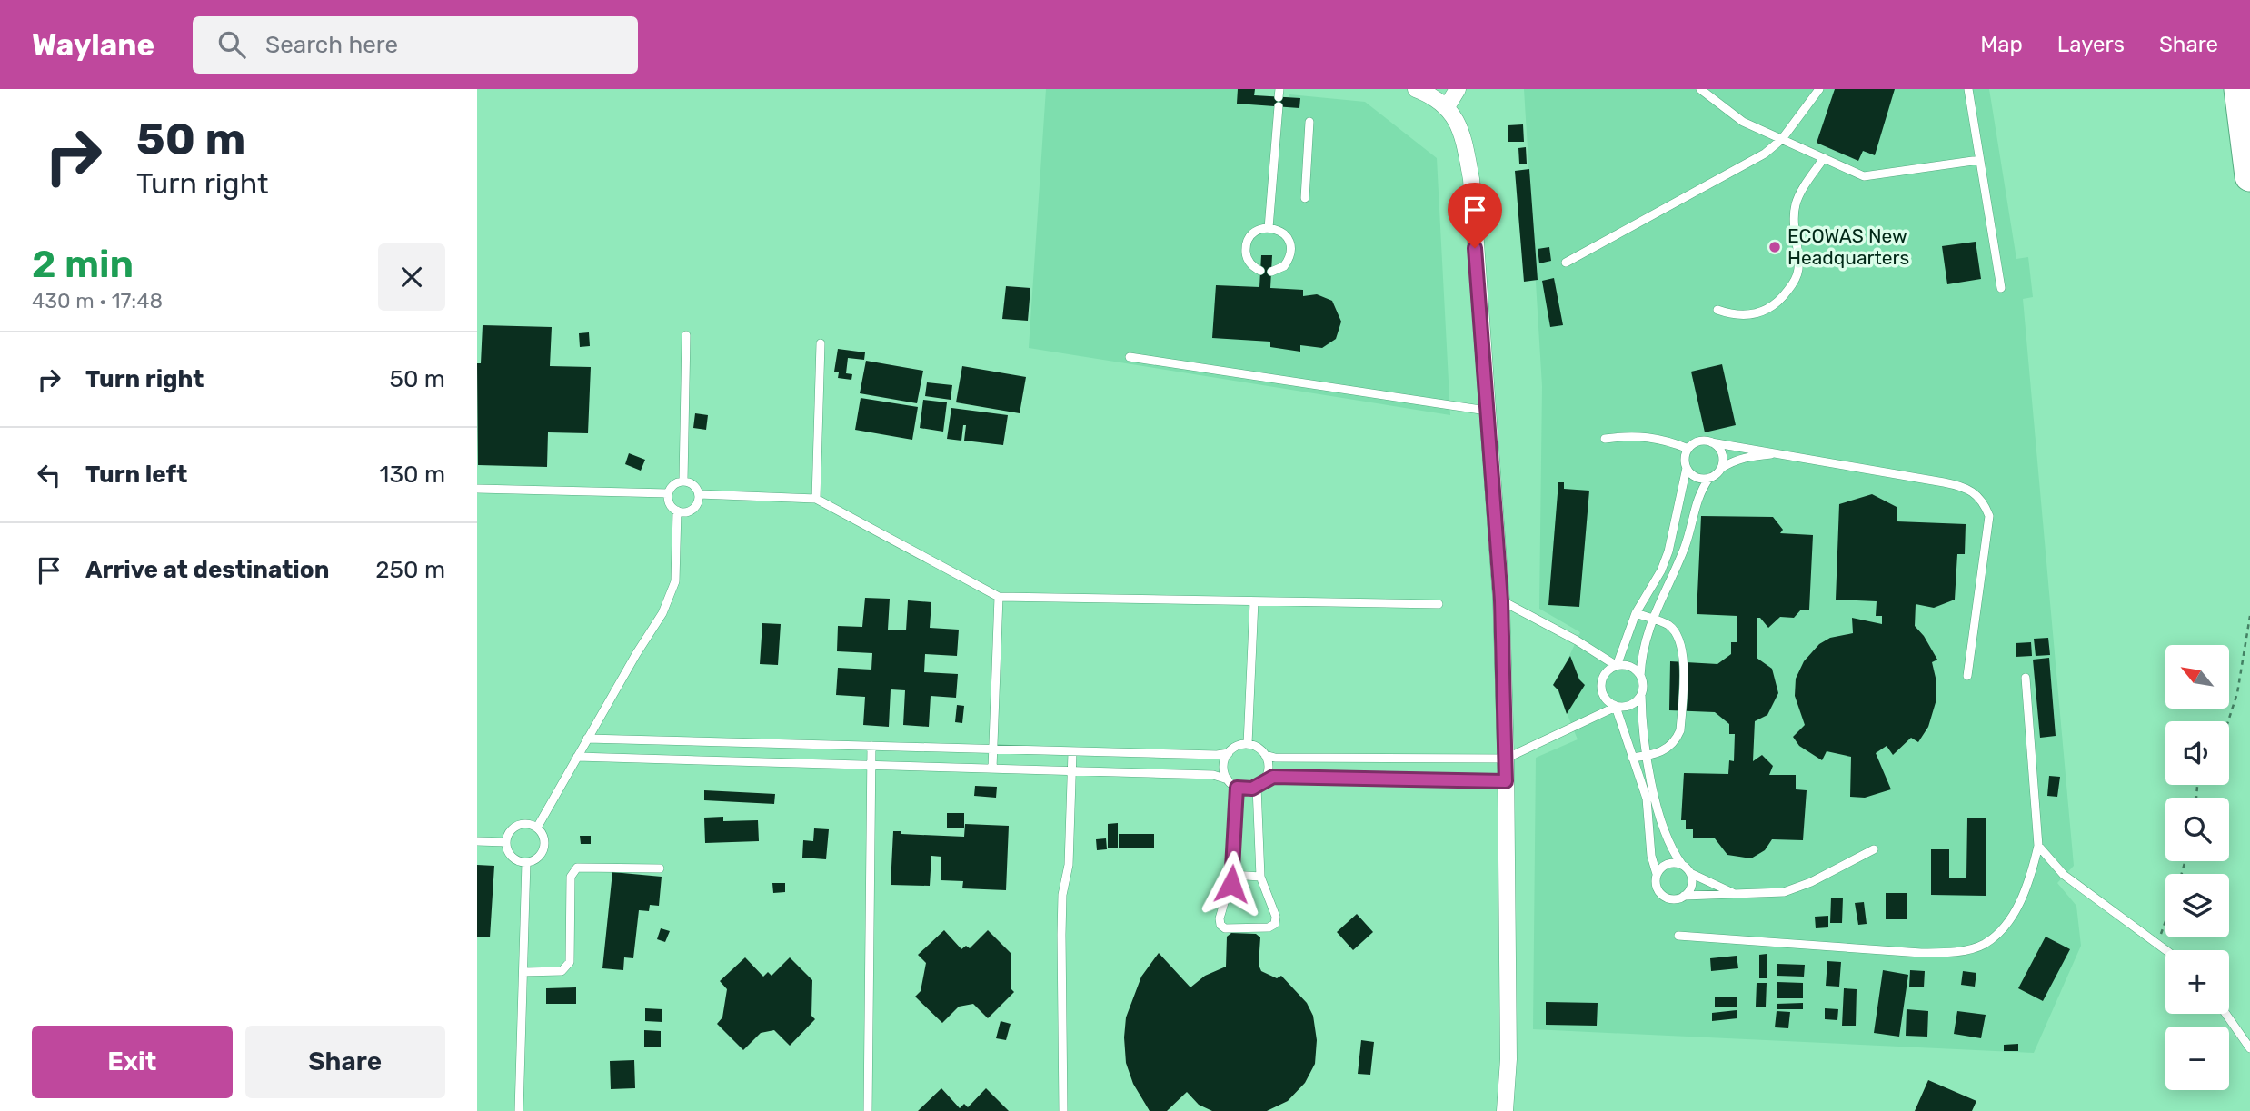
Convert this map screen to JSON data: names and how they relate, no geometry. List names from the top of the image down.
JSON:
{
  "places": ["ECOWAS New Headquarters"],
  "north": "top left",
  "page": {
    "header": "Waylane",
    "search": "Search here",
    "nav": ["Map", "Layers", "Share"],
    "turn": ["50 m", "Turn right"],
    "heading": ["2 min", "430 m · 17:48"],
    "list": [
      {
        "name": "Turn right",
        "value": "50 m"
      },
      {
        "name": "Turn left",
        "value": "130 m"
      },
      {
        "name": "Arrive at destination",
        "value": "250 m"
      }
    ],
    "map_buttons": ["+", "−"],
    "buttons": ["Exit", "Share"]
  }
}
